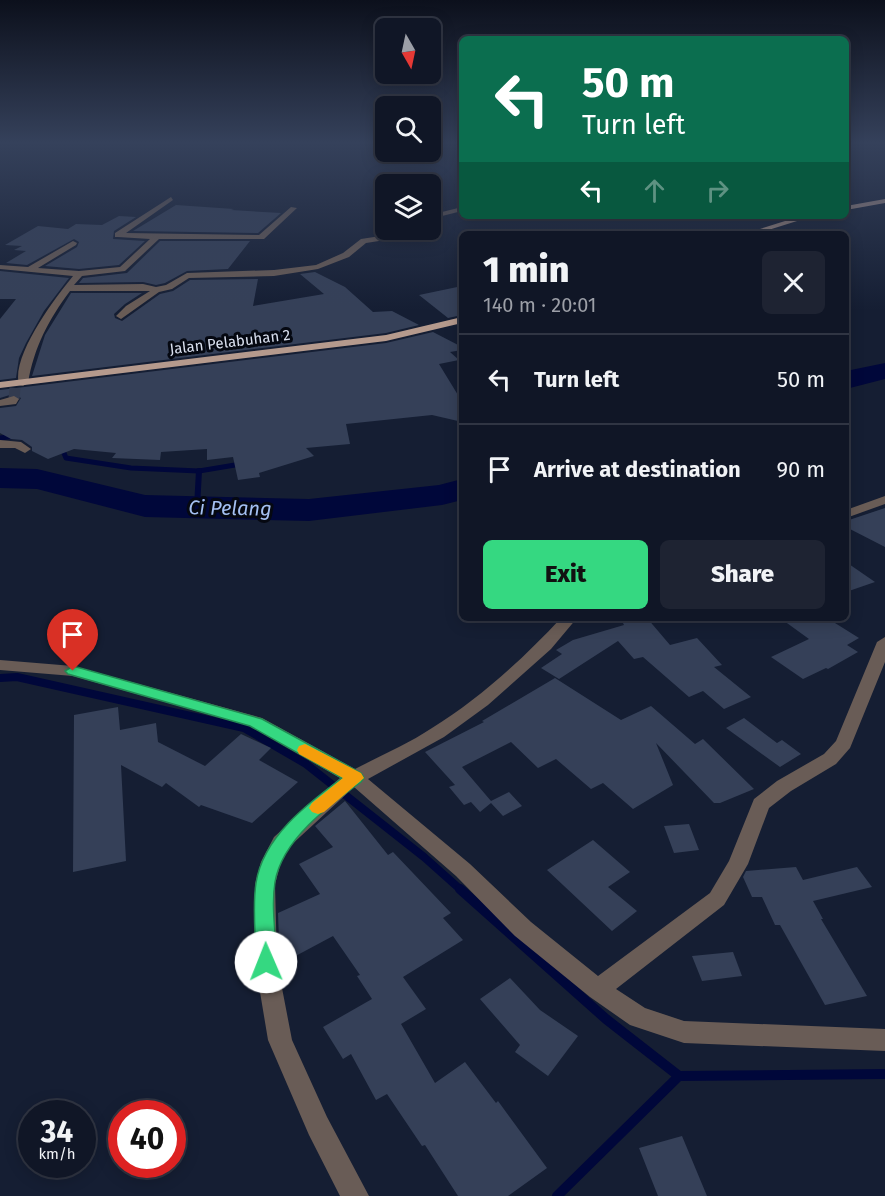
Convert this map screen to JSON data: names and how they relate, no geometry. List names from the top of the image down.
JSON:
{
  "streets": {
    "main road": ["Jalan Pelabuhan 2"]
  },
  "water": ["Ci Pelang"],
  "north": "bottom",
  "page": {
    "turn": ["50 m", "Turn left"],
    "heading": ["1 min", "140 m · 20:01"],
    "list": [
      {
        "name": "Turn left",
        "value": "50 m"
      },
      {
        "name": "Arrive at destination",
        "value": "90 m"
      }
    ],
    "buttons": ["Exit", "Share"],
    "speed": "34 km/h",
    "limit": "40"
  }
}
